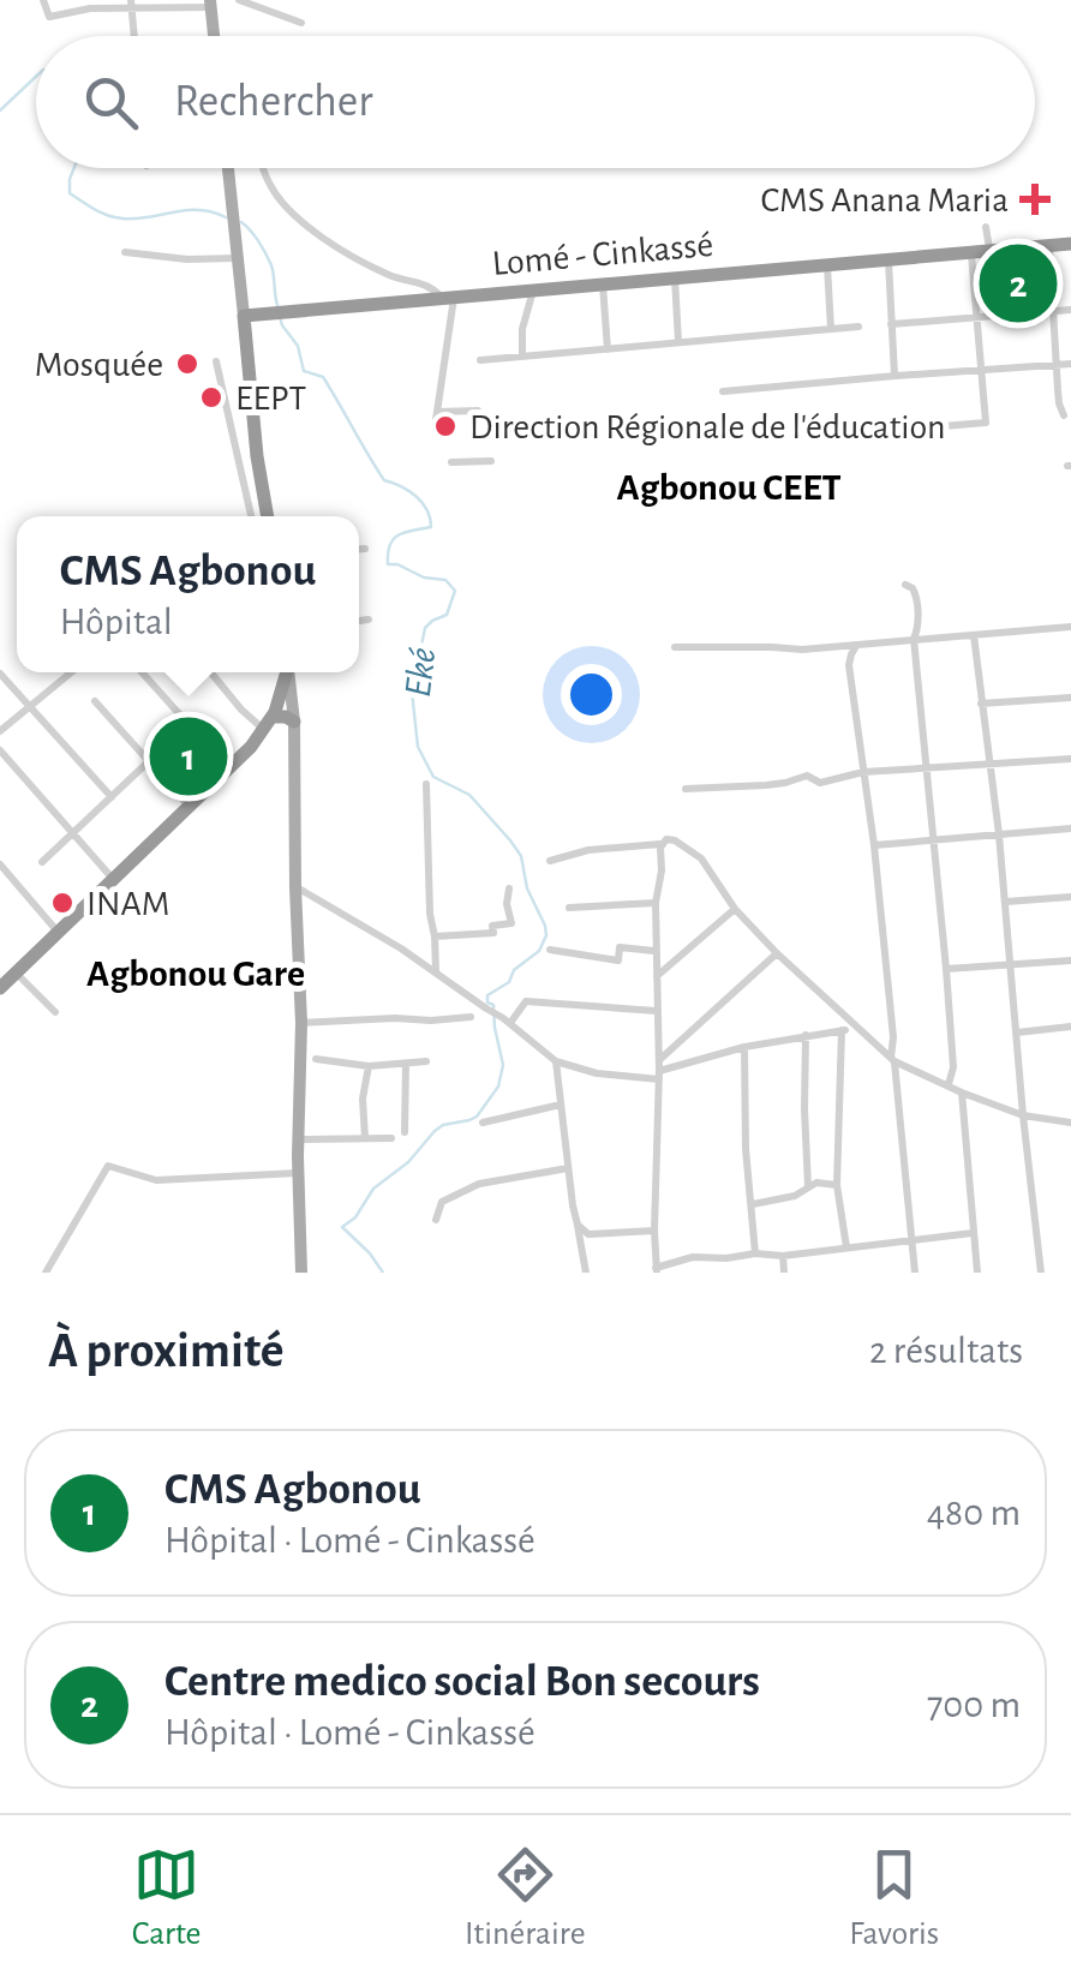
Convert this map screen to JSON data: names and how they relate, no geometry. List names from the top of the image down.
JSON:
{
  "streets": {
    "highway": ["Lomé - Cinkassé"]
  },
  "districts": ["Agbonou CEET", "Agbonou Gare"],
  "water": ["Eké"],
  "places": {
    "health": ["CMS Anana Maria"],
    "other": [
      "Mosquée",
      "EEPT",
      "Direction Régionale de l'éducation",
      "INAM"
    ]
  },
  "page": {
    "search": "Rechercher",
    "pins": ["2", "1"],
    "popup": ["CMS Agbonou", "Hôpital"],
    "heading": ["À proximité", "2 résultats"],
    "list": [
      {
        "mark": "1",
        "name": "CMS Agbonou",
        "note": "Hôpital · Lomé - Cinkassé",
        "value": "480 m"
      },
      {
        "mark": "2",
        "name": "Centre medico social Bon secours",
        "note": "Hôpital · Lomé - Cinkassé",
        "value": "700 m"
      }
    ],
    "nav": ["Carte", "Itinéraire", "Favoris"]
  }
}
